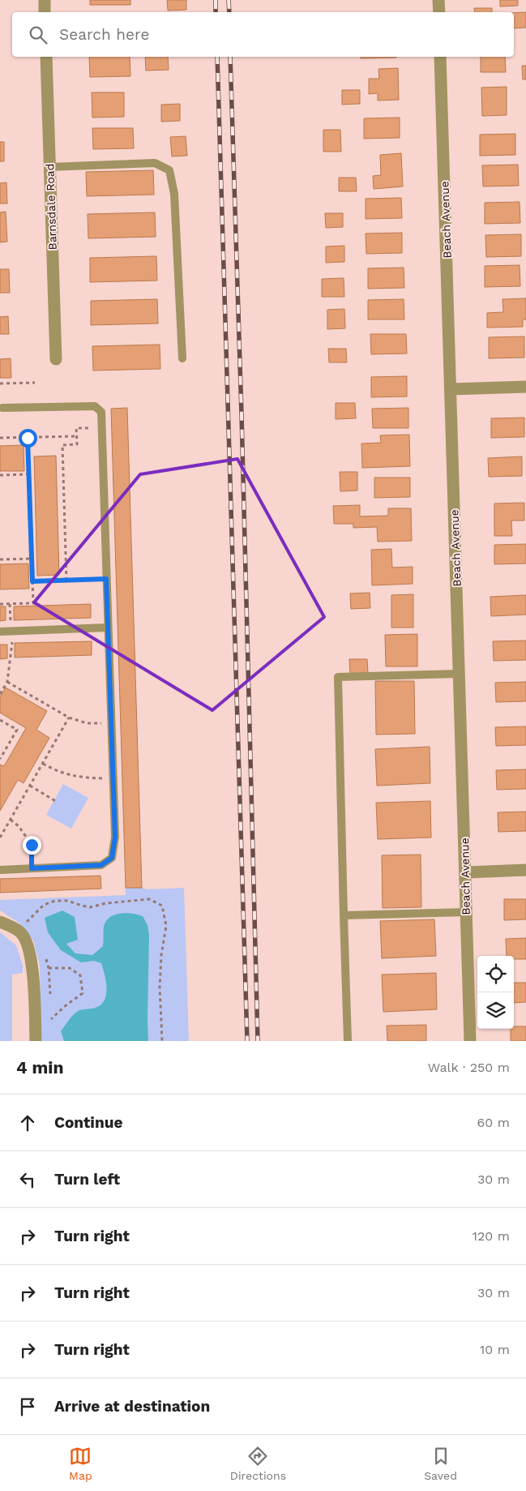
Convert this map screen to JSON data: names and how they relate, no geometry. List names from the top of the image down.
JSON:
{
  "streets": {
    "street": ["Barnsdale Road", "Beach Avenue"]
  },
  "page": {
    "search": "Search here",
    "heading": ["4 min", "Walk · 250 m"],
    "list": [
      ["Continue", "60 m"],
      ["Turn left", "30 m"],
      ["Turn right", "120 m"],
      ["Turn right", "30 m"],
      ["Turn right", "10 m"],
      "Arrive at destination"
    ],
    "nav": ["Map", "Directions", "Saved"]
  }
}
